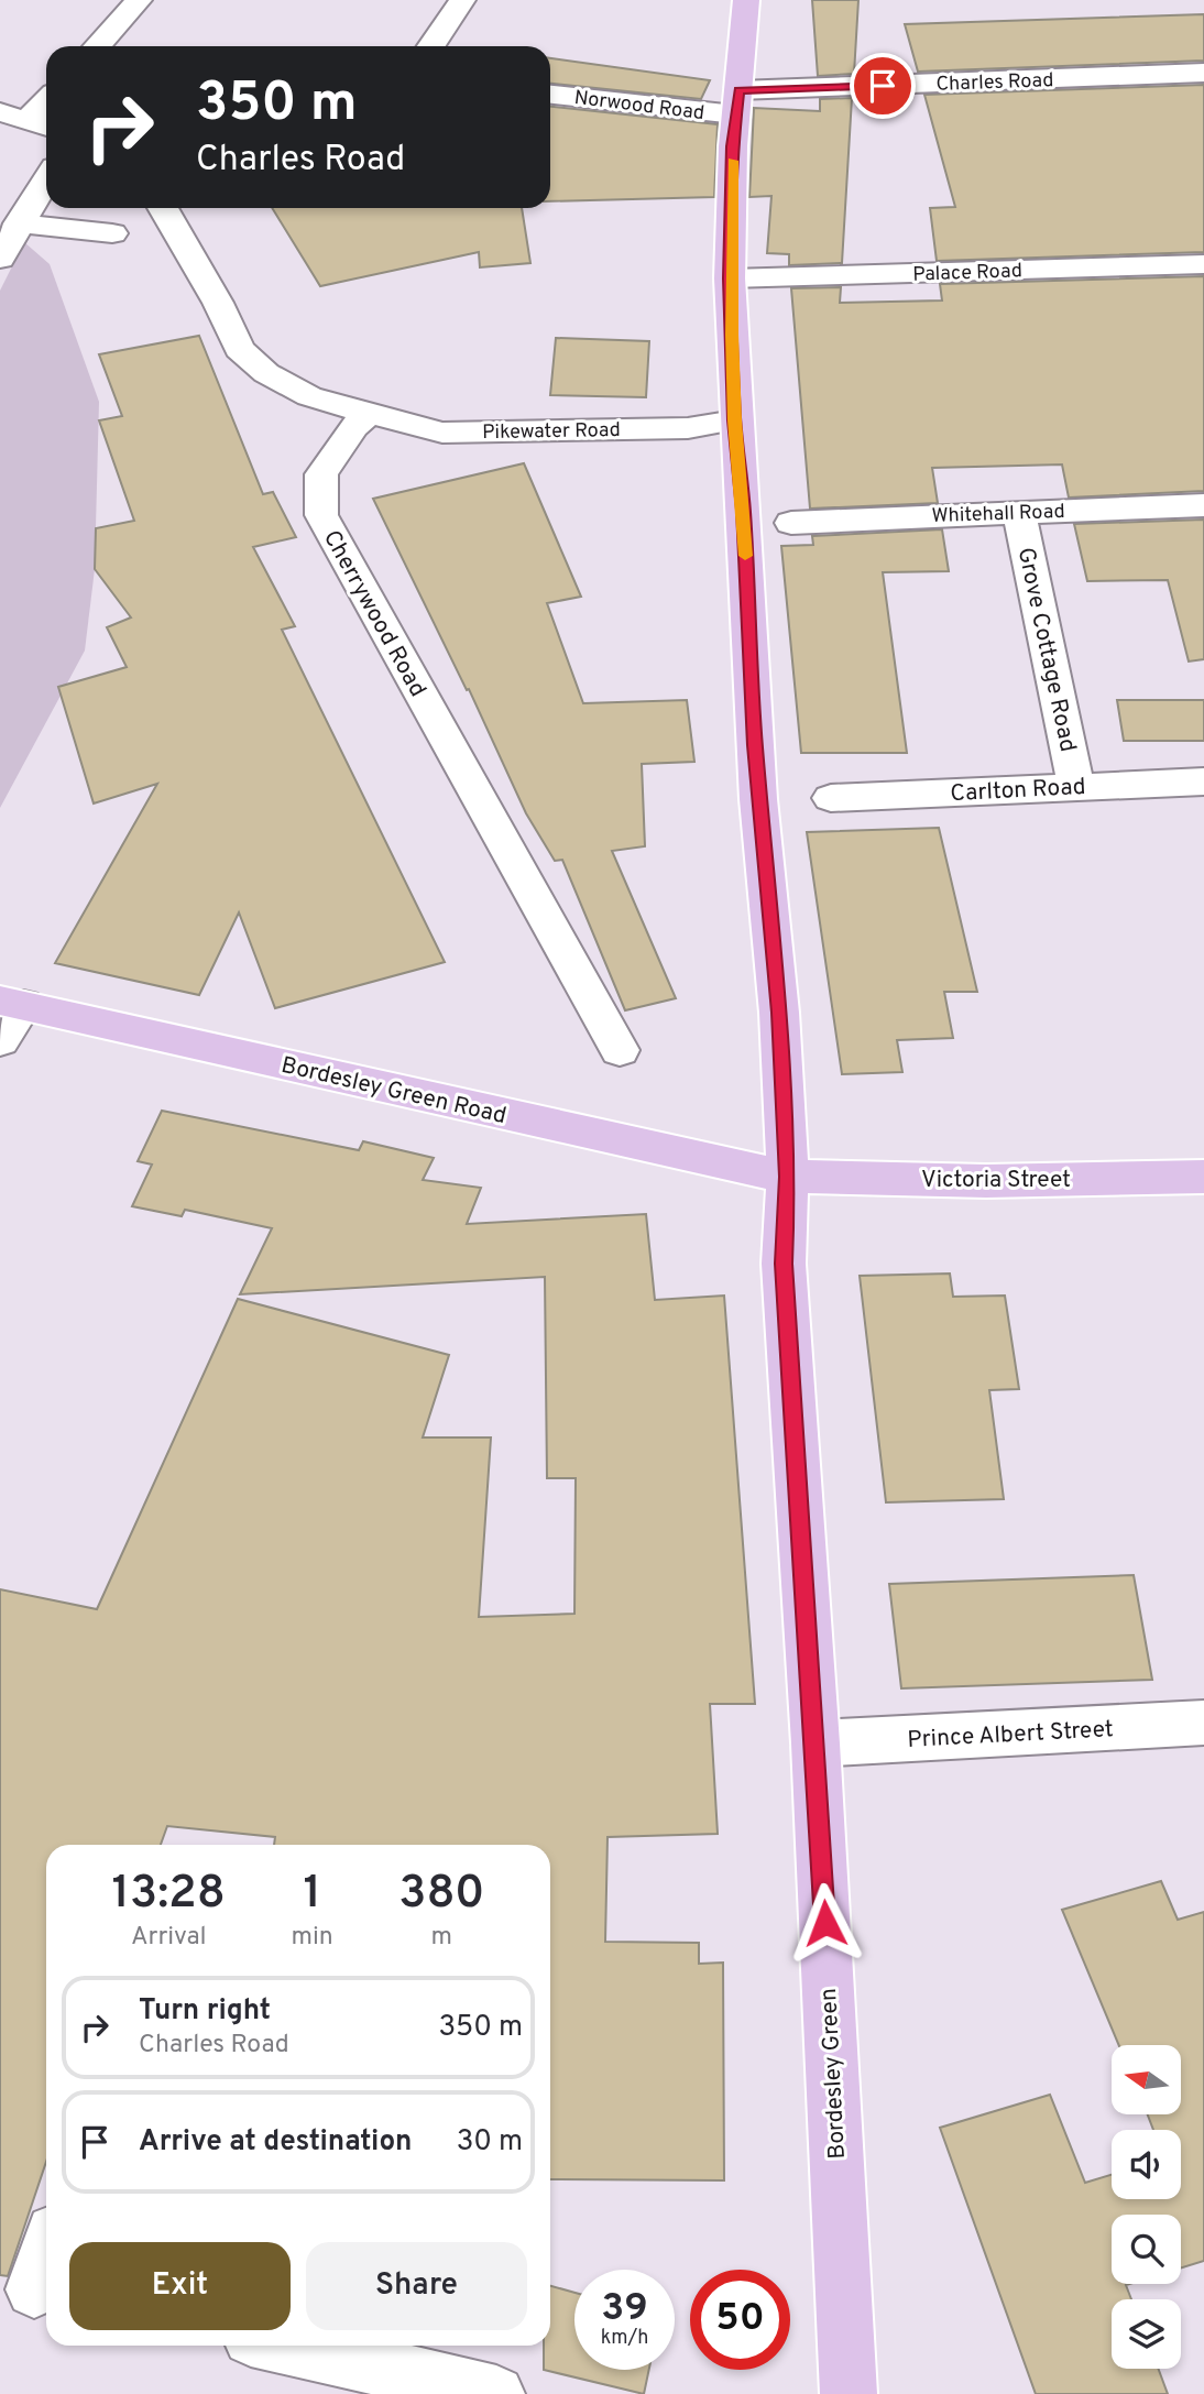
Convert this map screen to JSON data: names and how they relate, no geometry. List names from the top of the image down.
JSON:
{
  "streets": {
    "main road": ["Bordesley Green Road", "Victoria Street", "Bordesley Green"],
    "street": [
      "Charles Road",
      "Norwood Road",
      "Palace Road",
      "Pikewater Road",
      "Whitehall Road",
      "Cherrywood Road",
      "Grove Cottage Road",
      "Carlton Road",
      "Prince Albert Street"
    ]
  },
  "crossings": [
    ["Charles Road", "Norwood Road"],
    ["Charles Road", "Bordesley Green"],
    ["Norwood Road", "Bordesley Green"],
    ["Palace Road", "Bordesley Green"],
    ["Pikewater Road", "Cherrywood Road"],
    ["Pikewater Road", "Bordesley Green"],
    ["Whitehall Road", "Grove Cottage Road"],
    ["Grove Cottage Road", "Carlton Road"],
    ["Bordesley Green Road", "Victoria Street"],
    ["Bordesley Green Road", "Bordesley Green"],
    ["Victoria Street", "Bordesley Green"],
    ["Prince Albert Street", "Bordesley Green"]
  ],
  "north": "left",
  "page": {
    "turn": ["350 m", "Charles Road"],
    "eta": [
      "13:28",
      "Arrival",
      "1",
      "min",
      "380",
      "m"
    ],
    "list": [
      {
        "name": "Turn right",
        "note": "Charles Road",
        "value": "350 m"
      },
      {
        "name": "Arrive at destination",
        "value": "30 m"
      }
    ],
    "buttons": ["Exit", "Share"],
    "speed": "39 km/h",
    "limit": "50"
  }
}
